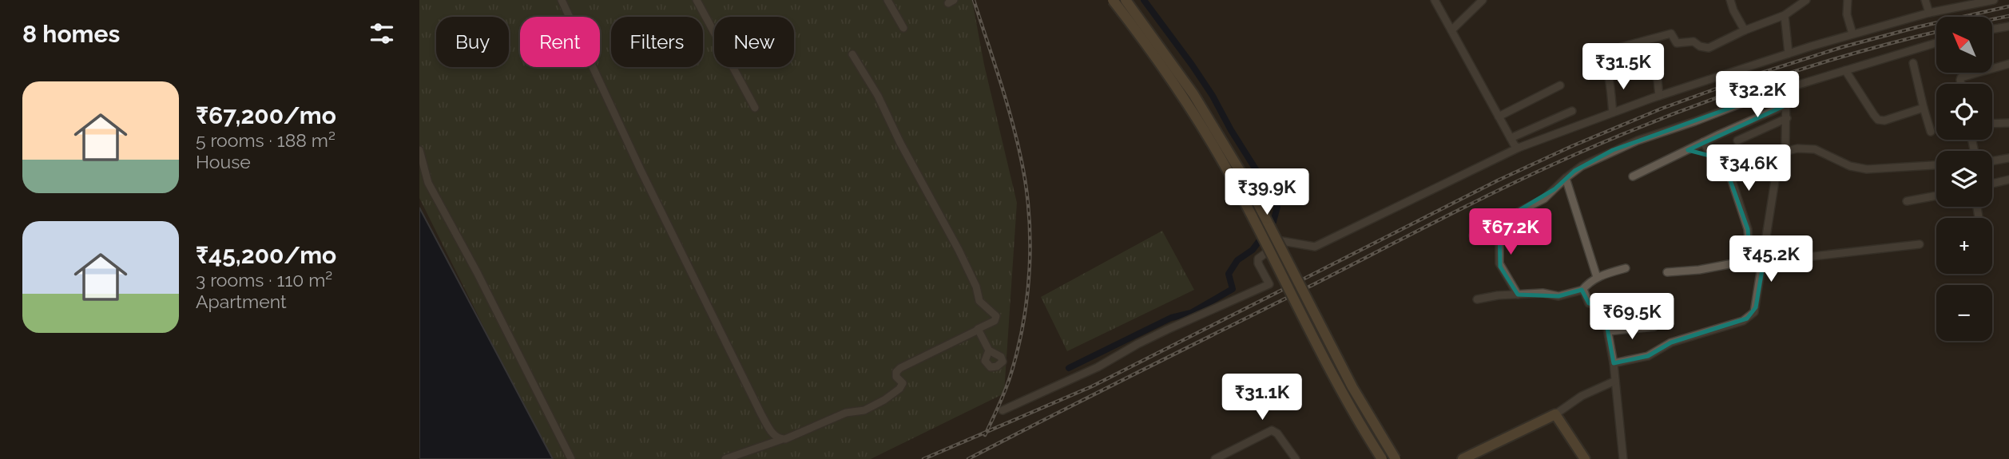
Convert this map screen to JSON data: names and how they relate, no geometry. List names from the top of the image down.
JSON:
{
  "north": "top left",
  "page": {
    "heading": "8 homes",
    "map_buttons": ["+", "−"],
    "chip": [
      "Buy",
      "Rent",
      "Filters",
      "New"
    ],
    "price": [
      "₹31.5K",
      "₹32.2K",
      "₹34.6K",
      "₹39.9K",
      "₹67.2K",
      "₹45.2K",
      "₹69.5K",
      "₹31.1K"
    ],
    "list": [
      {
        "name": "₹67,200/mo",
        "note": "5 rooms · 188 m² · House"
      },
      {
        "name": "₹45,200/mo",
        "note": "3 rooms · 110 m² · Apartment"
      }
    ]
  }
}
